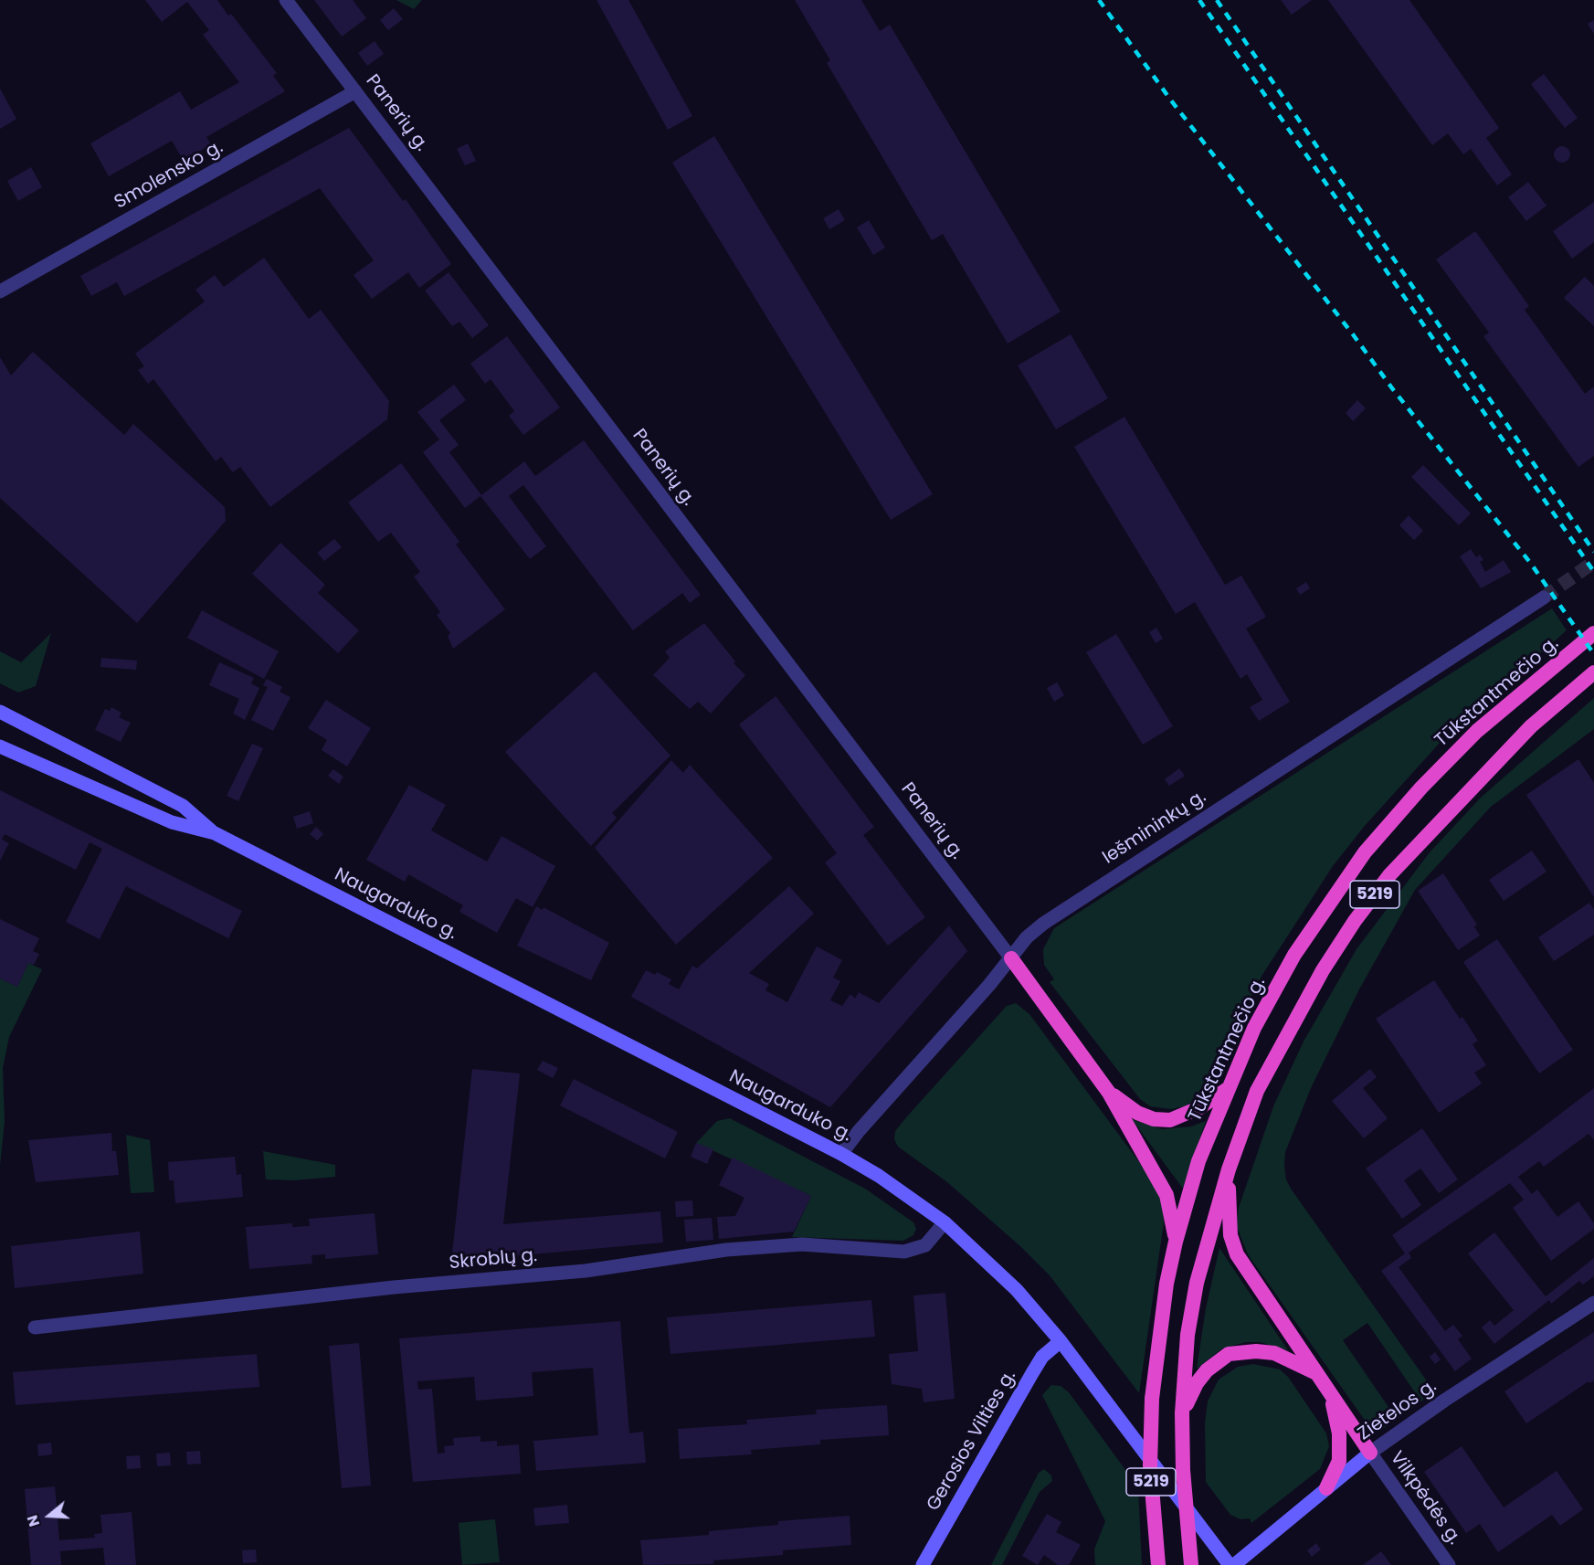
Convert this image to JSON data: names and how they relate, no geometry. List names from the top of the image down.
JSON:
{
  "streets": {
    "highway": ["Tūkstantmečio g.", "5219"],
    "main road": ["Naugarduko g.", "Zietelos g.", "Gerosios Vilties g."],
    "street": [
      "Panerių g.",
      "Smolensko g.",
      "Iešmininkų g.",
      "Skroblų g.",
      "Vilkpėdės g."
    ]
  },
  "crossings": [
    ["Panerių g.", "Smolensko g."],
    ["Panerių g.", "Iešmininkų g."],
    ["Iešmininkų g.", "Naugarduko g."],
    ["Naugarduko g.", "Skroblų g."],
    ["Naugarduko g.", "Gerosios Vilties g."],
    ["Zietelos g.", "Vilkpėdės g."]
  ],
  "north": "left"
}
